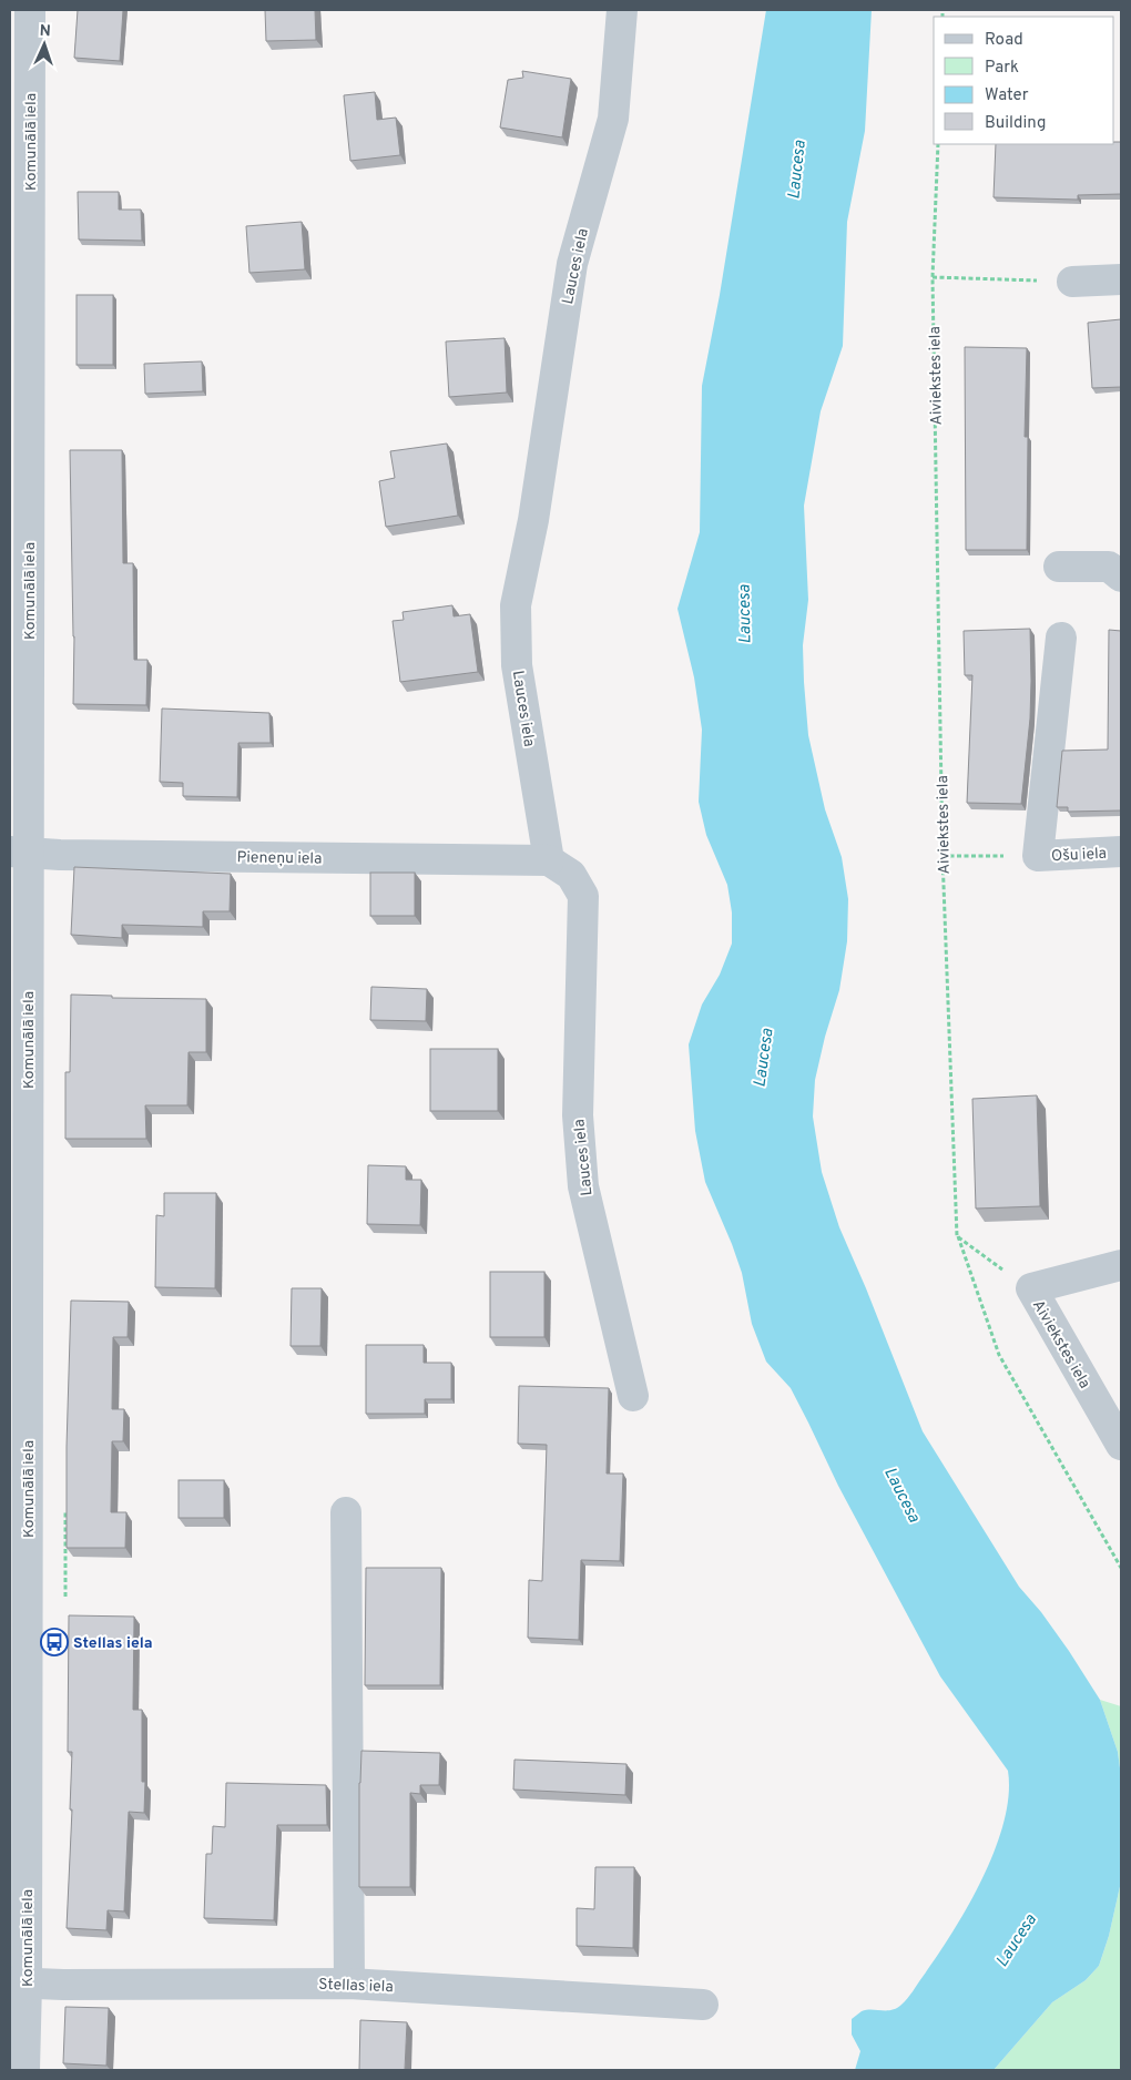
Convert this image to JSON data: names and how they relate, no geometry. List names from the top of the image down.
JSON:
{
  "streets": {
    "street": [
      "Komunālā iela",
      "Lauces iela",
      "Aiviekstes iela",
      "Ošu iela",
      "Pieneņu iela",
      "Stellas iela"
    ]
  },
  "crossings": [
    ["Komunālā iela", "Pieneņu iela"],
    ["Komunālā iela", "Stellas iela"],
    ["Lauces iela", "Pieneņu iela"]
  ],
  "water": ["Laucesa"],
  "places": {
    "bus stop": ["Stellas iela"]
  },
  "legend": [
    "Road",
    "Park",
    "Water",
    "Building"
  ],
  "north": "top"
}
